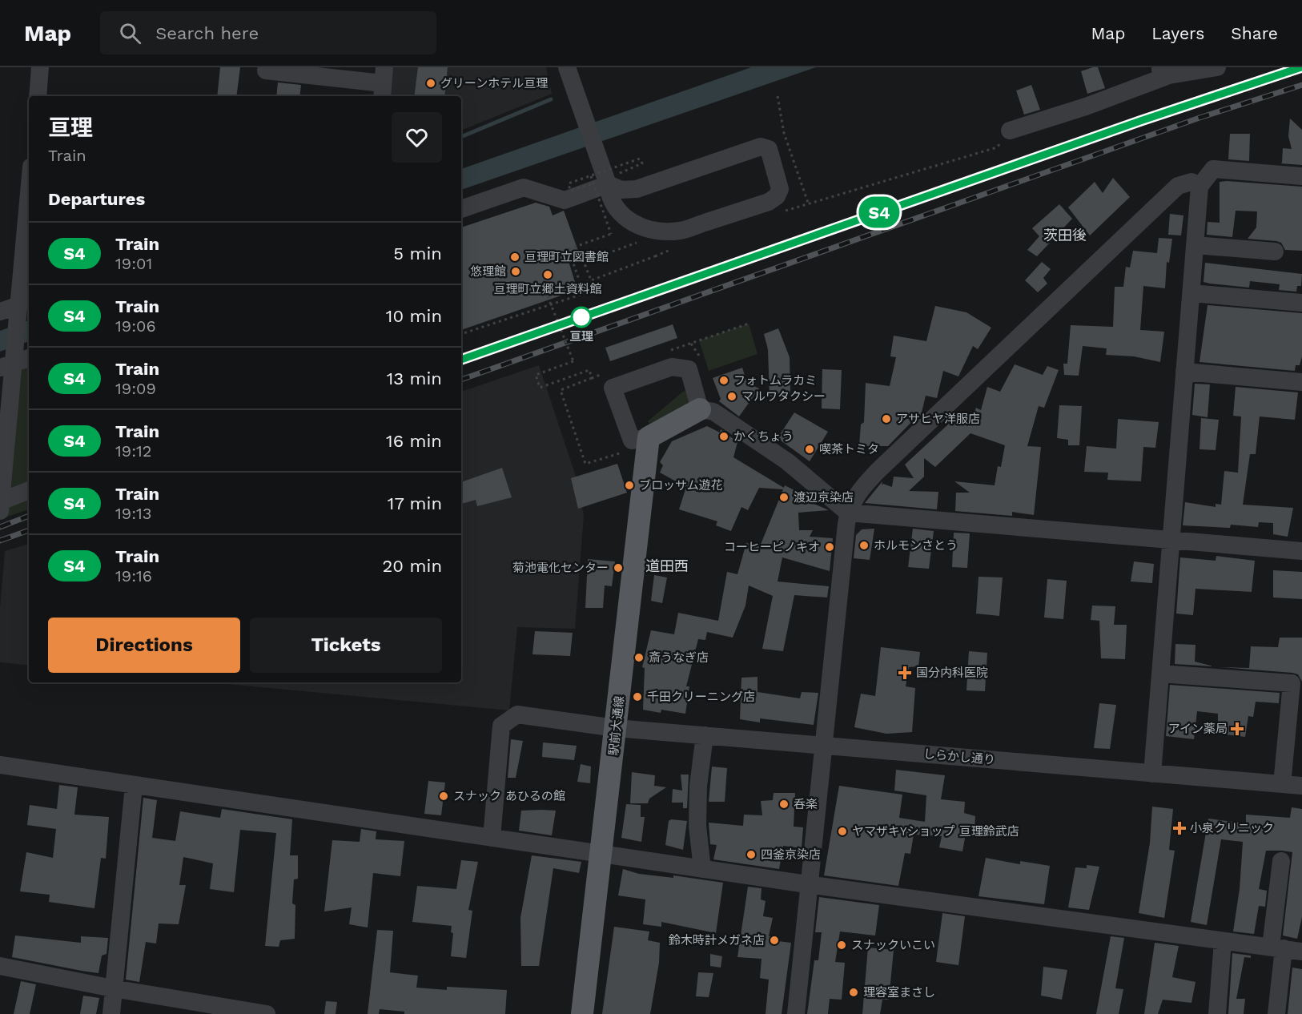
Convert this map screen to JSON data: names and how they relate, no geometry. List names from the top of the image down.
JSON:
{
  "streets": {
    "main road": ["駅前大通線"],
    "street": ["しらかし通り"]
  },
  "crossings": [
    ["駅前大通線", "しらかし通り"]
  ],
  "districts": ["茨田後", "道田西"],
  "places": {
    "other": [
      "グリーンホテル亘理",
      "亘理町立図書館",
      "悠理館",
      "亘理町立郷土資料館",
      "亘理",
      "フォトムラカミ",
      "マルワタクシー",
      "アサヒヤ洋服店",
      "かくちょう",
      "喫茶トミタ",
      "ブロッサム遊花",
      "渡辺京染店",
      "ホルモンさとう",
      "コーヒーピノキオ",
      "菊池電化センター",
      "斎うなぎ店",
      "千田クリーニング店",
      "スナック あひるの館",
      "呑楽",
      "ヤマザキYショップ 亘理鈴武店",
      "四釜京染店",
      "鈴木時計メガネ店",
      "スナックいこい",
      "理容室まさし"
    ],
    "health": ["国分内科医院", "アイン薬局", "小泉クリニック"]
  },
  "page": {
    "header": "Map",
    "search": "Search here",
    "nav": ["Map", "Layers", "Share"],
    "on_map": "S4",
    "heading": [
      ["亘理", "Train"],
      "Departures"
    ],
    "list": [
      {
        "mark": "S4",
        "name": "Train",
        "note": "19:01",
        "value": "5 min"
      },
      {
        "mark": "S4",
        "name": "Train",
        "note": "19:06",
        "value": "10 min"
      },
      {
        "mark": "S4",
        "name": "Train",
        "note": "19:09",
        "value": "13 min"
      },
      {
        "mark": "S4",
        "name": "Train",
        "note": "19:12",
        "value": "16 min"
      },
      {
        "mark": "S4",
        "name": "Train",
        "note": "19:13",
        "value": "17 min"
      },
      {
        "mark": "S4",
        "name": "Train",
        "note": "19:16",
        "value": "20 min"
      }
    ],
    "buttons": ["Directions", "Tickets"]
  }
}
